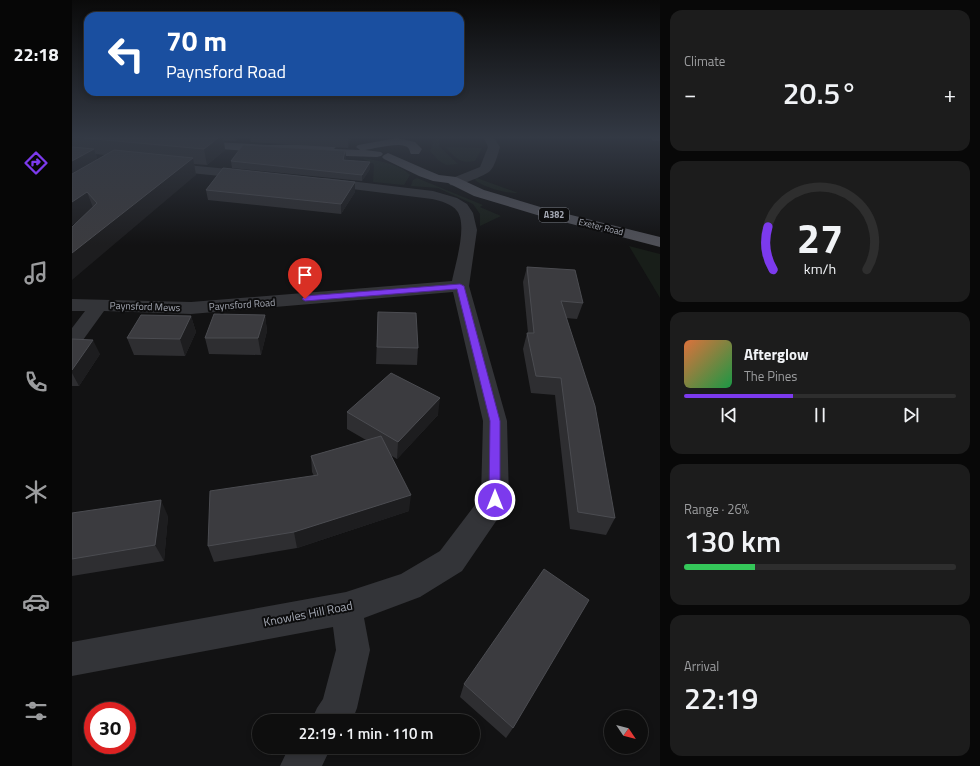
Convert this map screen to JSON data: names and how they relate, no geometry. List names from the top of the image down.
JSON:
{
  "streets": {
    "main road": ["A382", "Exeter Road"],
    "street": ["Paynsford Road", "Paynsford Mews", "Knowles Hill Road"]
  },
  "crossings": [
    ["Paynsford Road", "Paynsford Mews"],
    ["Paynsford Road", "Knowles Hill Road"]
  ],
  "north": "bottom right",
  "page": {
    "tabs": "22:18",
    "tile": [
      "Climate",
      ["Range · 26%", "130 km"],
      ["Arrival", "22:19"]
    ],
    "turn": ["70 m", "Paynsford Road"],
    "heat": ["−", "20.5°", "+"],
    "song": ["Afterglow", "The Pines"],
    "limit": "30",
    "trip": "22:19 · 1 min · 110 m",
    "gauge": ["27", "km/h"]
  }
}
